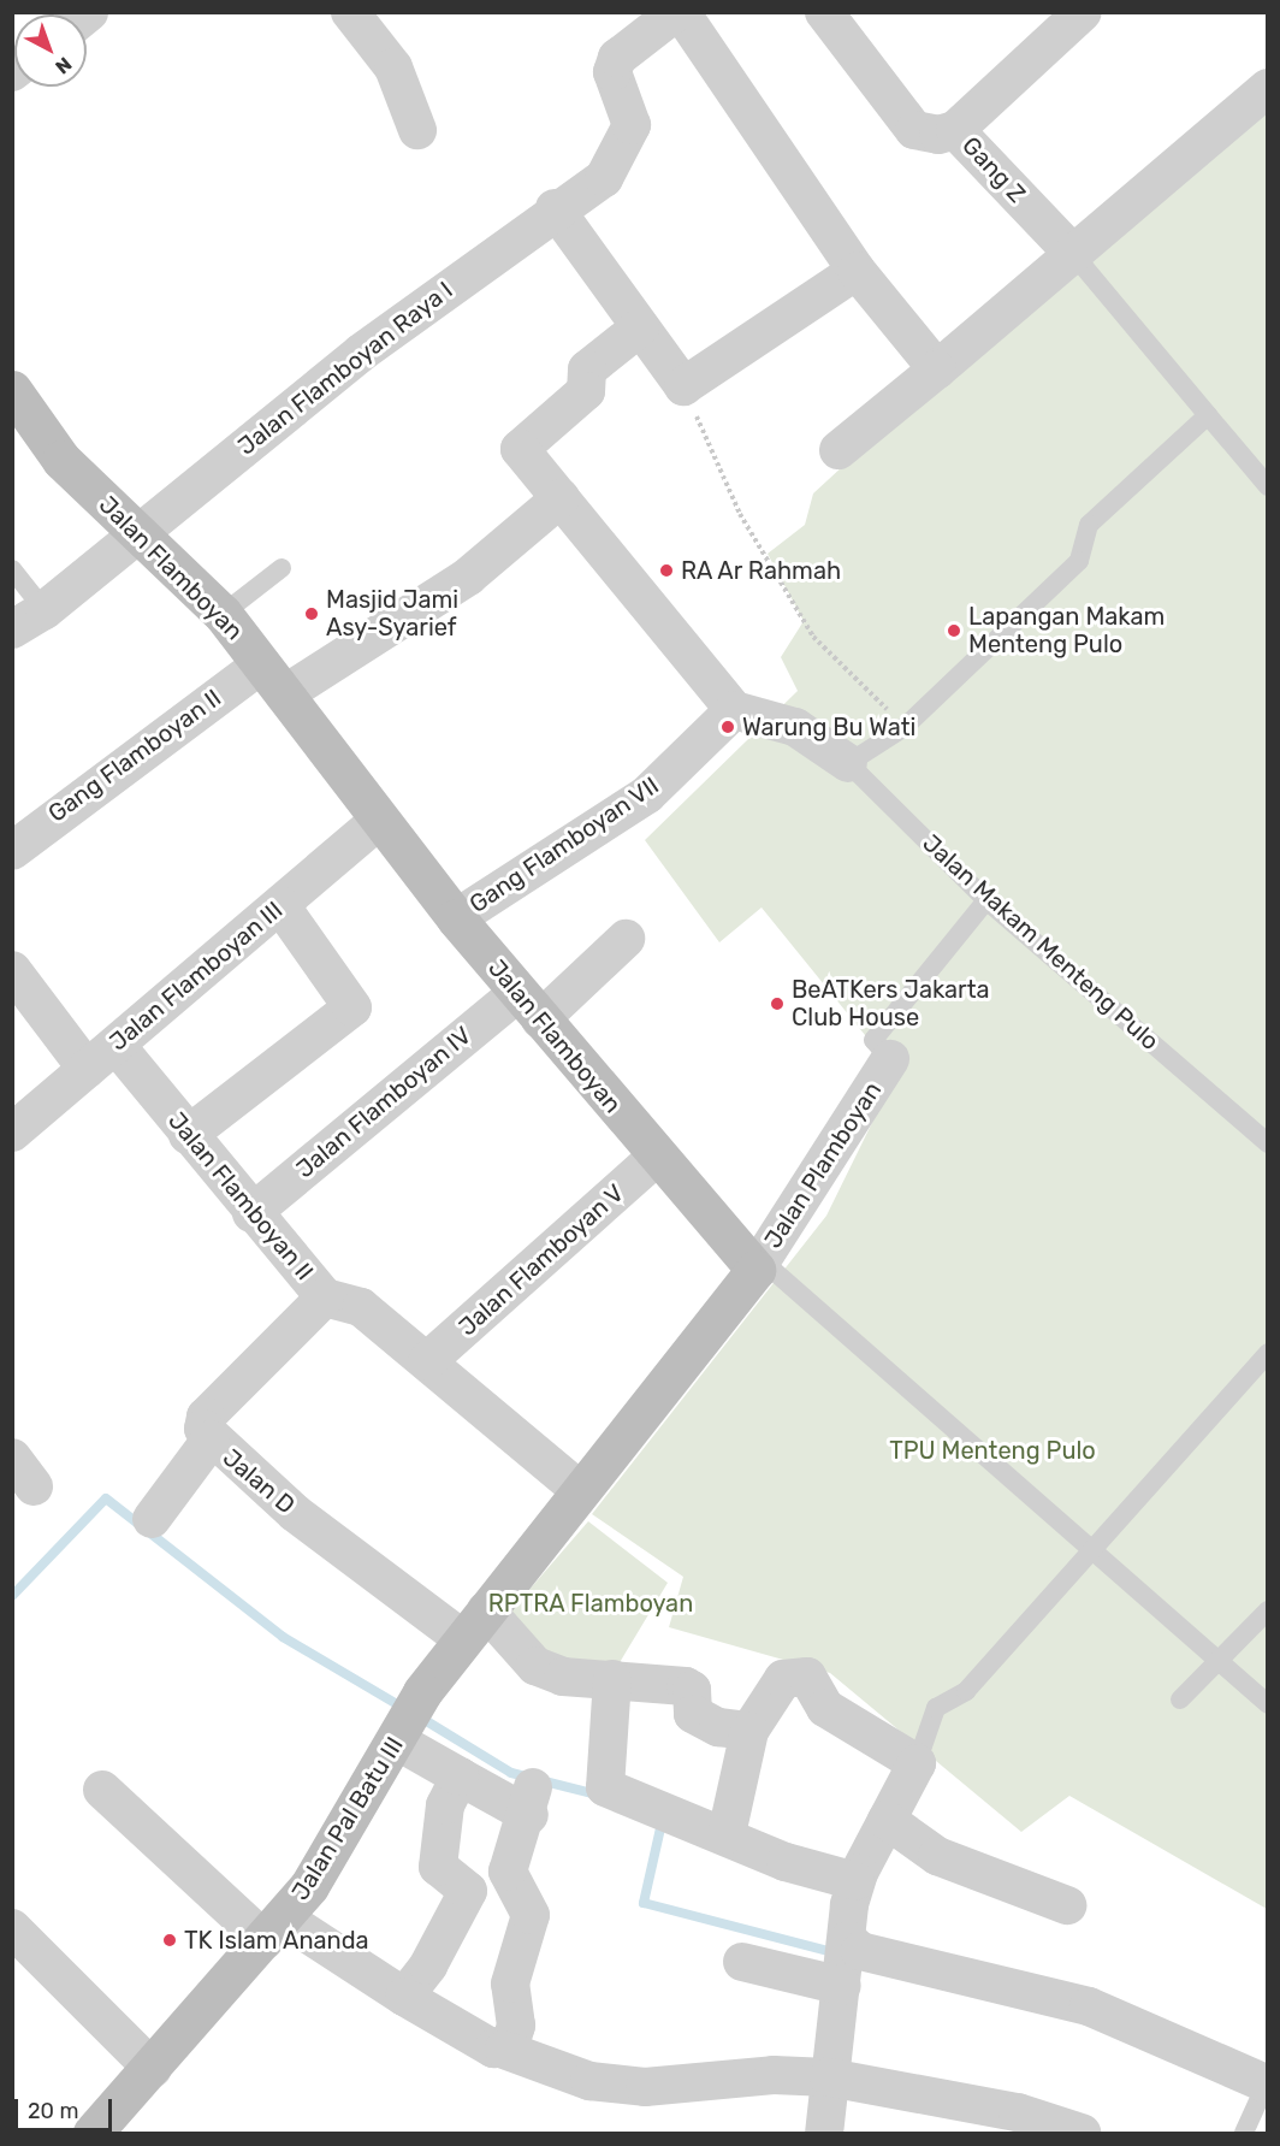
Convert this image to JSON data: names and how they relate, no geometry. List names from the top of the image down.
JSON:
{
  "streets": {
    "street": [
      "Gang Z",
      "Jalan Flamboyan Raya I",
      "Jalan Flamboyan",
      "Gang Flamboyan II",
      "Gang Flamboyan VII",
      "Jalan Makam Menteng Pulo",
      "Jalan Flamboyan III",
      "Jalan Flamboyan IV",
      "Jalan Plamboyan",
      "Jalan Flamboyan II",
      "Jalan Flamboyan V",
      "Jalan D",
      "Jalan Pal Batu III"
    ]
  },
  "crossings": [
    ["Jalan Flamboyan Raya I", "Jalan Flamboyan"],
    ["Jalan Flamboyan", "Gang Flamboyan II"],
    ["Jalan Flamboyan", "Gang Flamboyan VII"],
    ["Jalan Flamboyan", "Jalan Flamboyan III"],
    ["Jalan Flamboyan", "Jalan Flamboyan IV"],
    ["Jalan Flamboyan", "Jalan Plamboyan"],
    ["Jalan Flamboyan", "Jalan Flamboyan V"],
    ["Gang Flamboyan VII", "Jalan Makam Menteng Pulo"],
    ["Jalan Flamboyan III", "Jalan Flamboyan II"],
    ["Jalan Flamboyan IV", "Jalan Flamboyan II"],
    ["Jalan Flamboyan II", "Jalan Flamboyan V"],
    ["Jalan Flamboyan II", "Jalan D"]
  ],
  "parks": ["TPU Menteng Pulo", "RPTRA Flamboyan"],
  "places": [
    "RA Ar Rahmah",
    "Masjid Jami Asy-Syarief",
    "Lapangan Makam Menteng Pulo",
    "Warung Bu Wati",
    "BeATKers Jakarta Club House",
    "TK Islam Ananda"
  ],
  "scale_bar": "20 m",
  "north": "bottom right"
}
